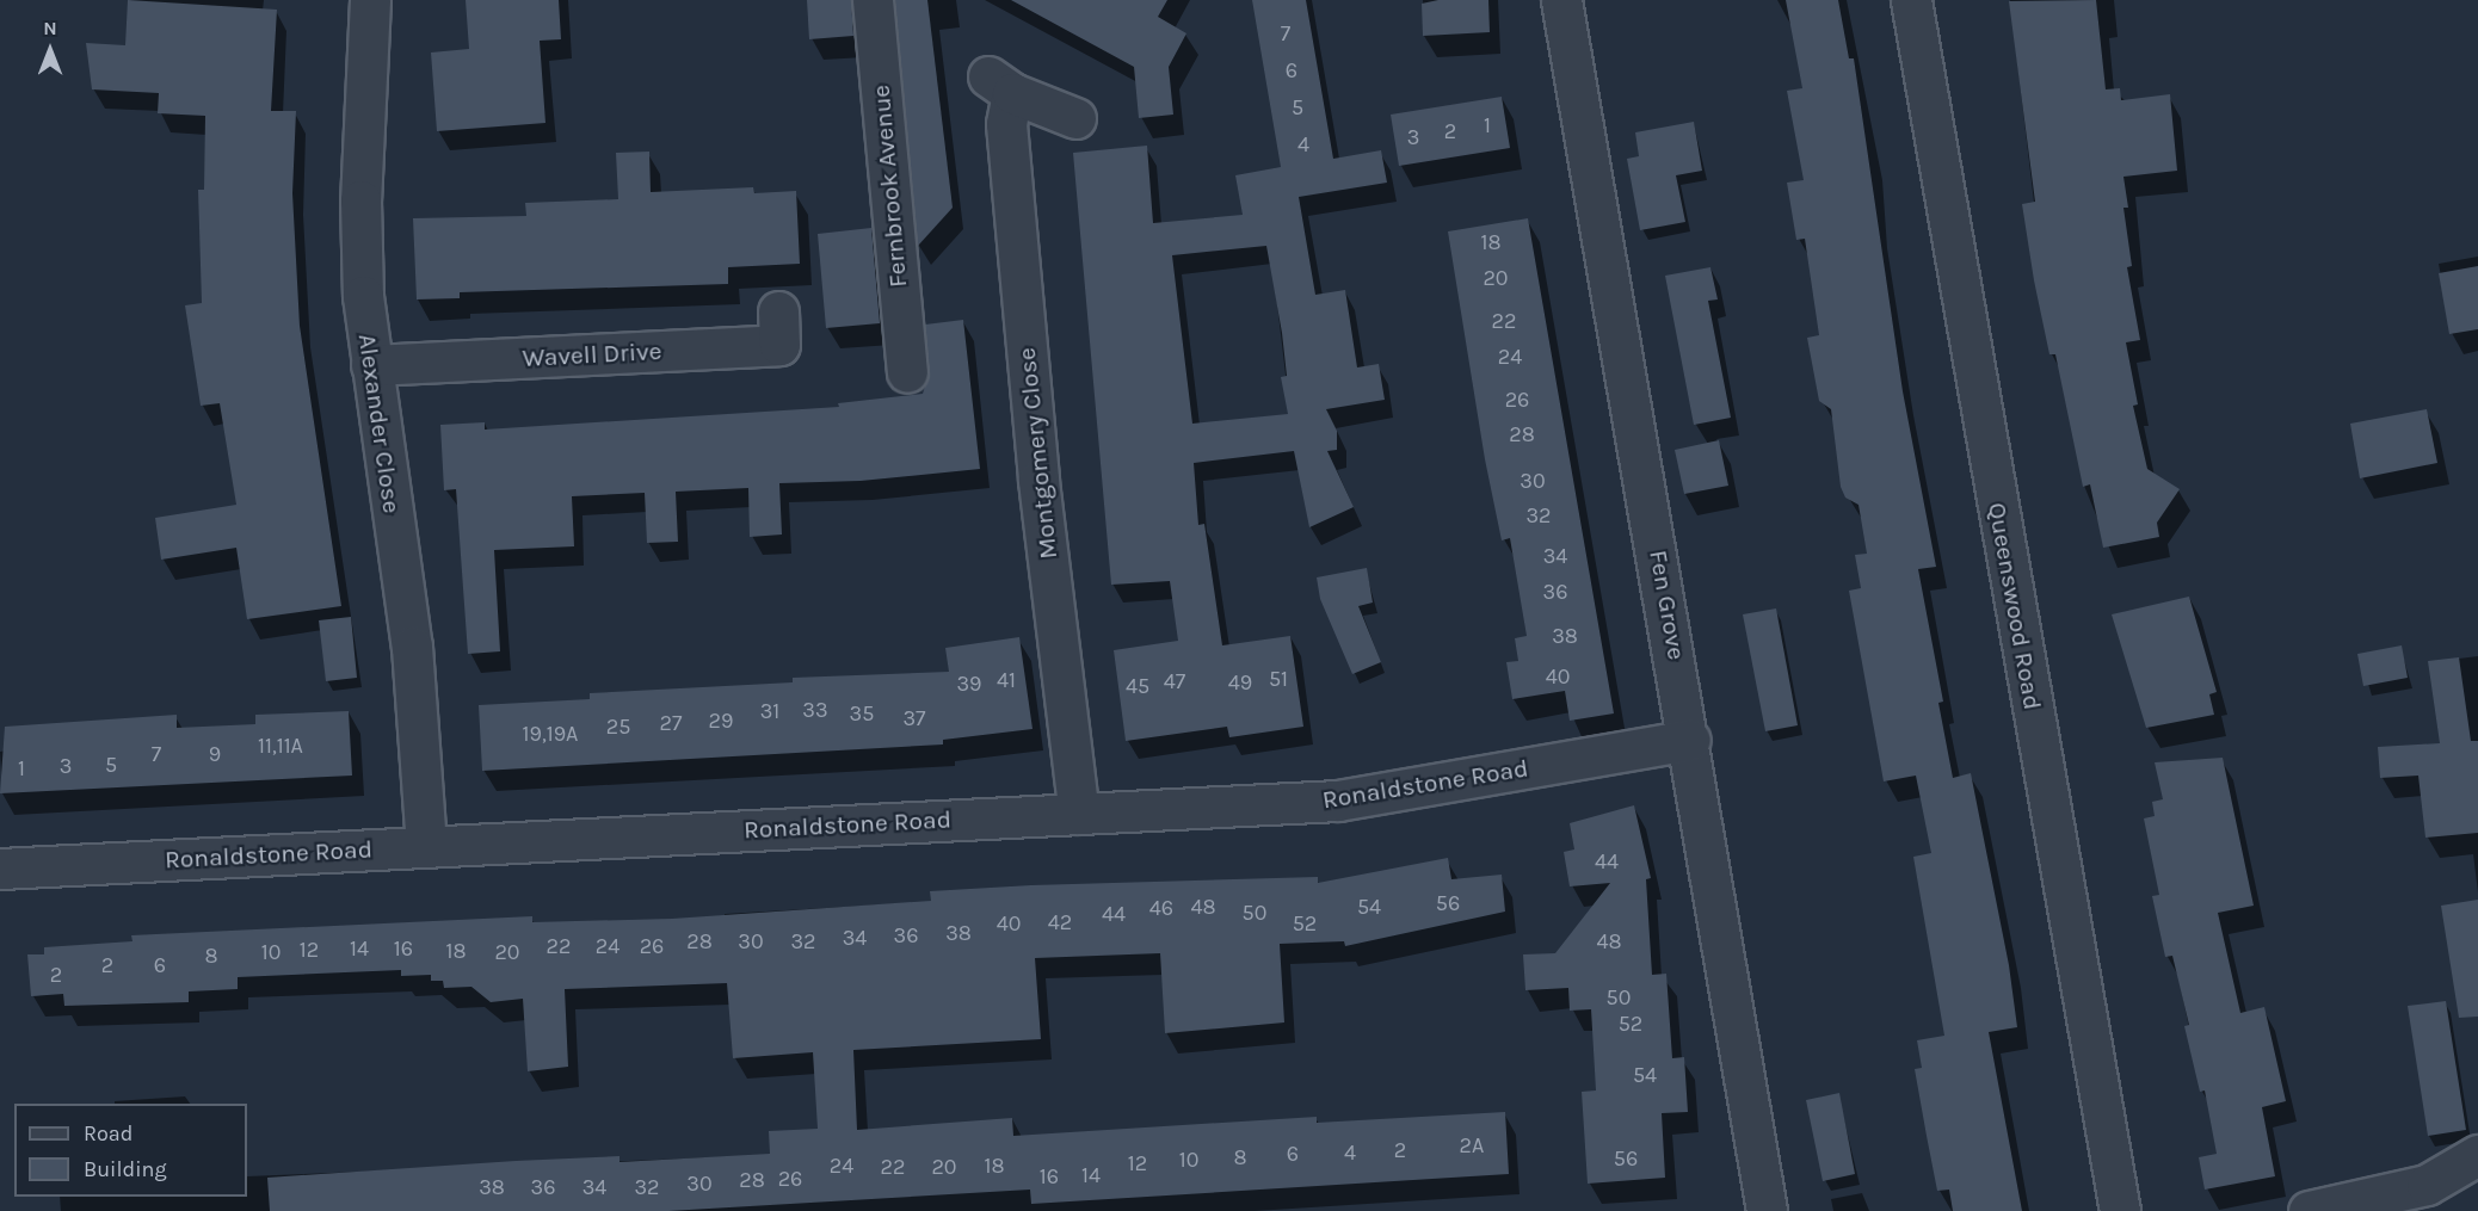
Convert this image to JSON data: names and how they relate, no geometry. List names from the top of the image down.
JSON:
{
  "streets": {
    "street": [
      "Fernbrook Avenue",
      "Wavell Drive",
      "Alexander Close",
      "Montgomery Close",
      "Fen Grove",
      "Queenswood Road",
      "Ronaldstone Road"
    ]
  },
  "crossings": [
    ["Wavell Drive", "Alexander Close"],
    ["Alexander Close", "Ronaldstone Road"],
    ["Montgomery Close", "Ronaldstone Road"],
    ["Fen Grove", "Ronaldstone Road"]
  ],
  "house_numbers": [
    "7",
    "6",
    "5",
    "1",
    "2",
    "3",
    "4",
    "18",
    "20",
    "22",
    "24",
    "26",
    "28",
    "30",
    "32",
    "34",
    "36",
    "38",
    "40",
    "51",
    "41",
    "47",
    "49",
    "39",
    "45",
    "33",
    "31",
    "35",
    "37",
    "29",
    "27",
    "25",
    "19,19A",
    "11,11A",
    "7",
    "9",
    "5",
    "3",
    "1",
    "44",
    "56",
    "48",
    "54",
    "46",
    "50",
    "44",
    "42",
    "40",
    "52",
    "38",
    "36",
    "34",
    "28",
    "30",
    "32",
    "48",
    "22",
    "24",
    "26",
    "14",
    "16",
    "12",
    "18",
    "10",
    "20",
    "8",
    "2",
    "6",
    "2",
    "50",
    "52",
    "54",
    "2A",
    "2",
    "4",
    "6",
    "8",
    "56",
    "10",
    "12",
    "24",
    "18",
    "22",
    "20",
    "14",
    "16",
    "26",
    "28",
    "30",
    "38",
    "36",
    "34",
    "32"
  ],
  "legend": ["Road", "Building"],
  "north": "top"
}
